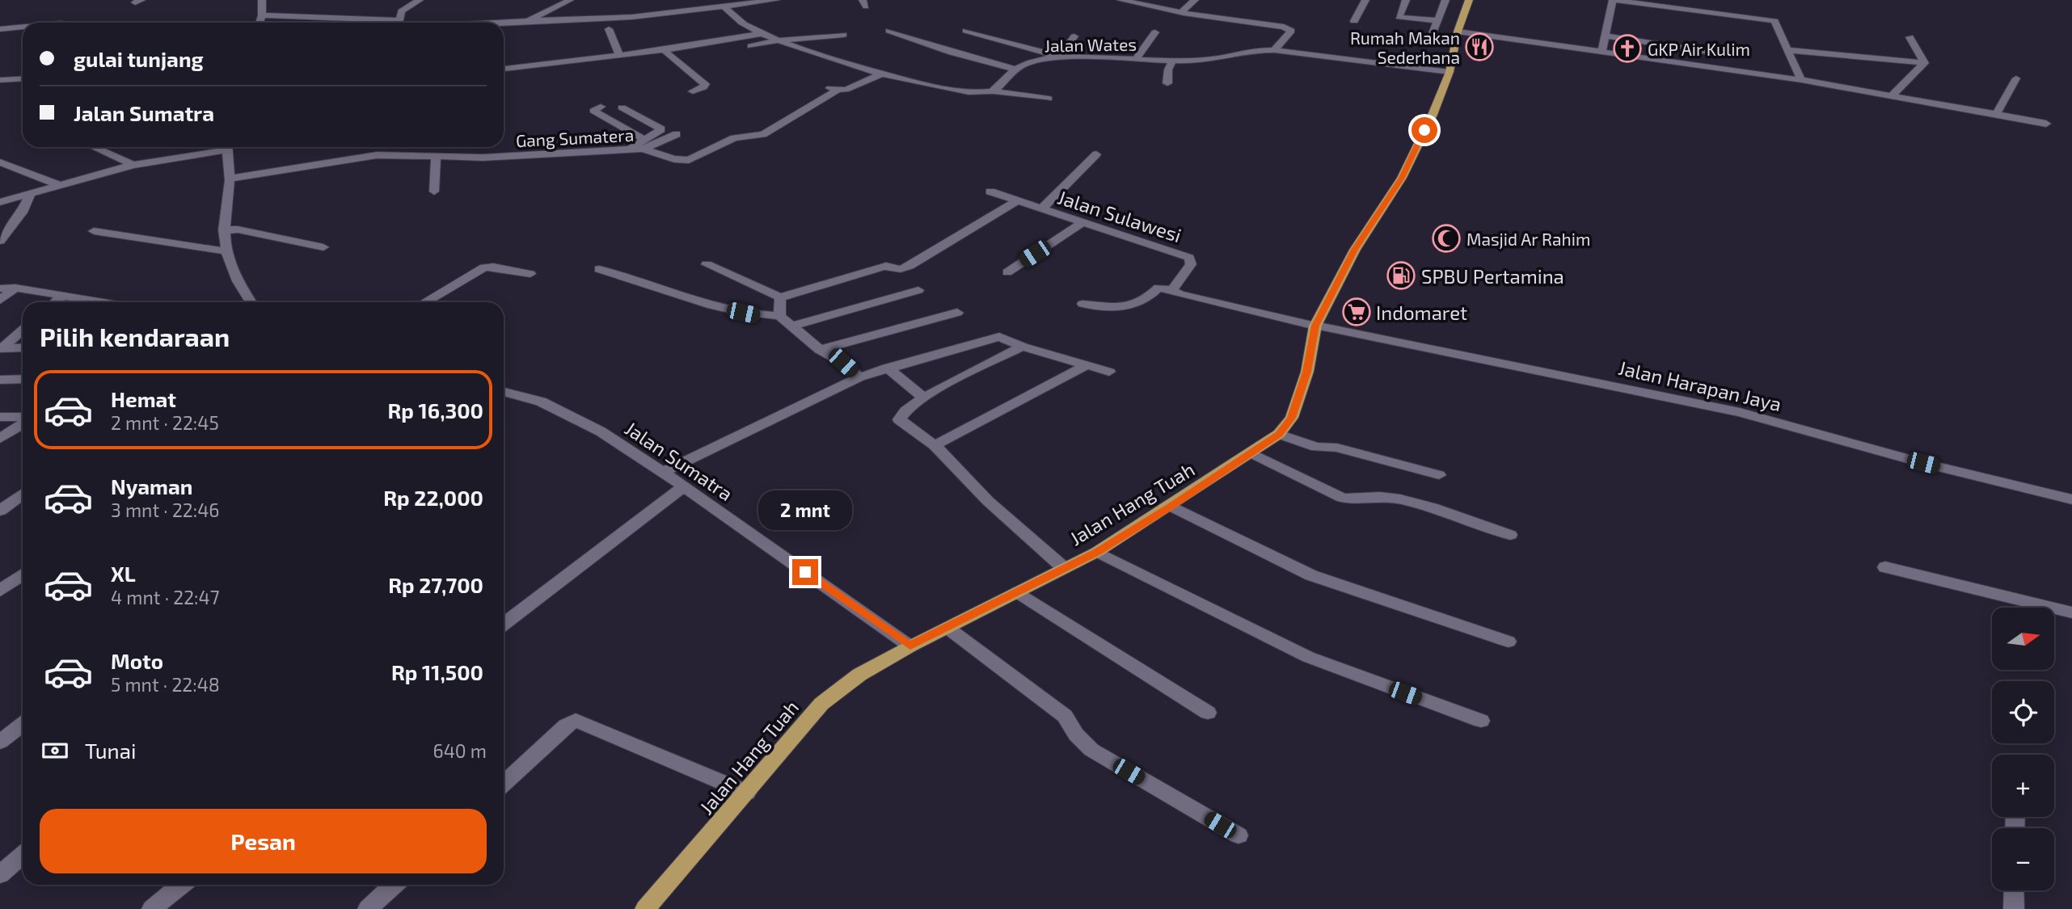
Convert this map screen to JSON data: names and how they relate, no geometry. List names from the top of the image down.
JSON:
{
  "streets": {
    "main road": ["Jalan Hang Tuah"],
    "street": [
      "Jalan Wates",
      "Gang Sumatera",
      "Jalan Sulawesi",
      "Jalan Harapan Jaya",
      "Jalan Sumatra"
    ]
  },
  "crossings": [
    ["Jalan Wates", "Jalan Hang Tuah"],
    ["Jalan Harapan Jaya", "Jalan Hang Tuah"],
    ["Jalan Sumatra", "Jalan Hang Tuah"]
  ],
  "places": {
    "restaurant": ["Rumah Makan Sederhana"],
    "church": ["GKP Air Kulim"],
    "mosque": ["Masjid Ar Rahim"],
    "fuel station": ["SPBU Pertamina"],
    "supermarket": ["Indomaret"]
  },
  "north": "right",
  "page": {
    "banner": ["gulai tunjang", "Jalan Sumatra"],
    "heading": "Pilih kendaraan",
    "list": [
      {
        "name": "Hemat",
        "note": "2 mnt · 22:45",
        "value": "Rp 16,300"
      },
      {
        "name": "Nyaman",
        "note": "3 mnt · 22:46",
        "value": "Rp 22,000"
      },
      {
        "name": "XL",
        "note": "4 mnt · 22:47",
        "value": "Rp 27,700"
      },
      {
        "name": "Moto",
        "note": "5 mnt · 22:48",
        "value": "Rp 11,500"
      }
    ],
    "bubble": "2 mnt",
    "map_buttons": ["+", "−"],
    "pay": ["Tunai", "640 m"],
    "buttons": "Pesan"
  }
}
